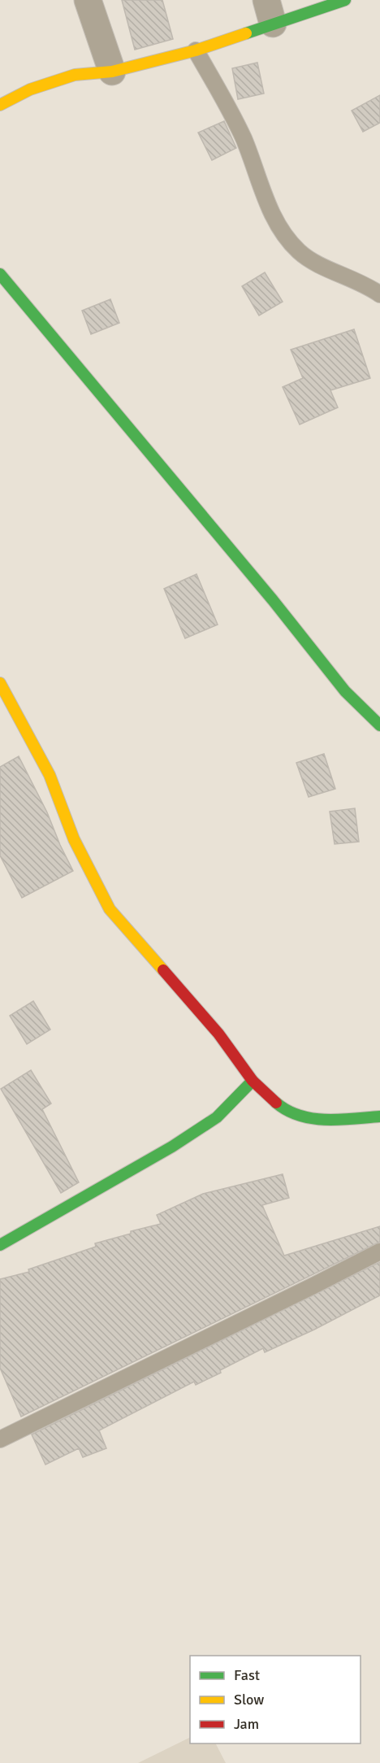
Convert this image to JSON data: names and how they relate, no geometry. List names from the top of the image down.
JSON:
{
  "legend": ["Fast", "Slow", "Jam"]
}
